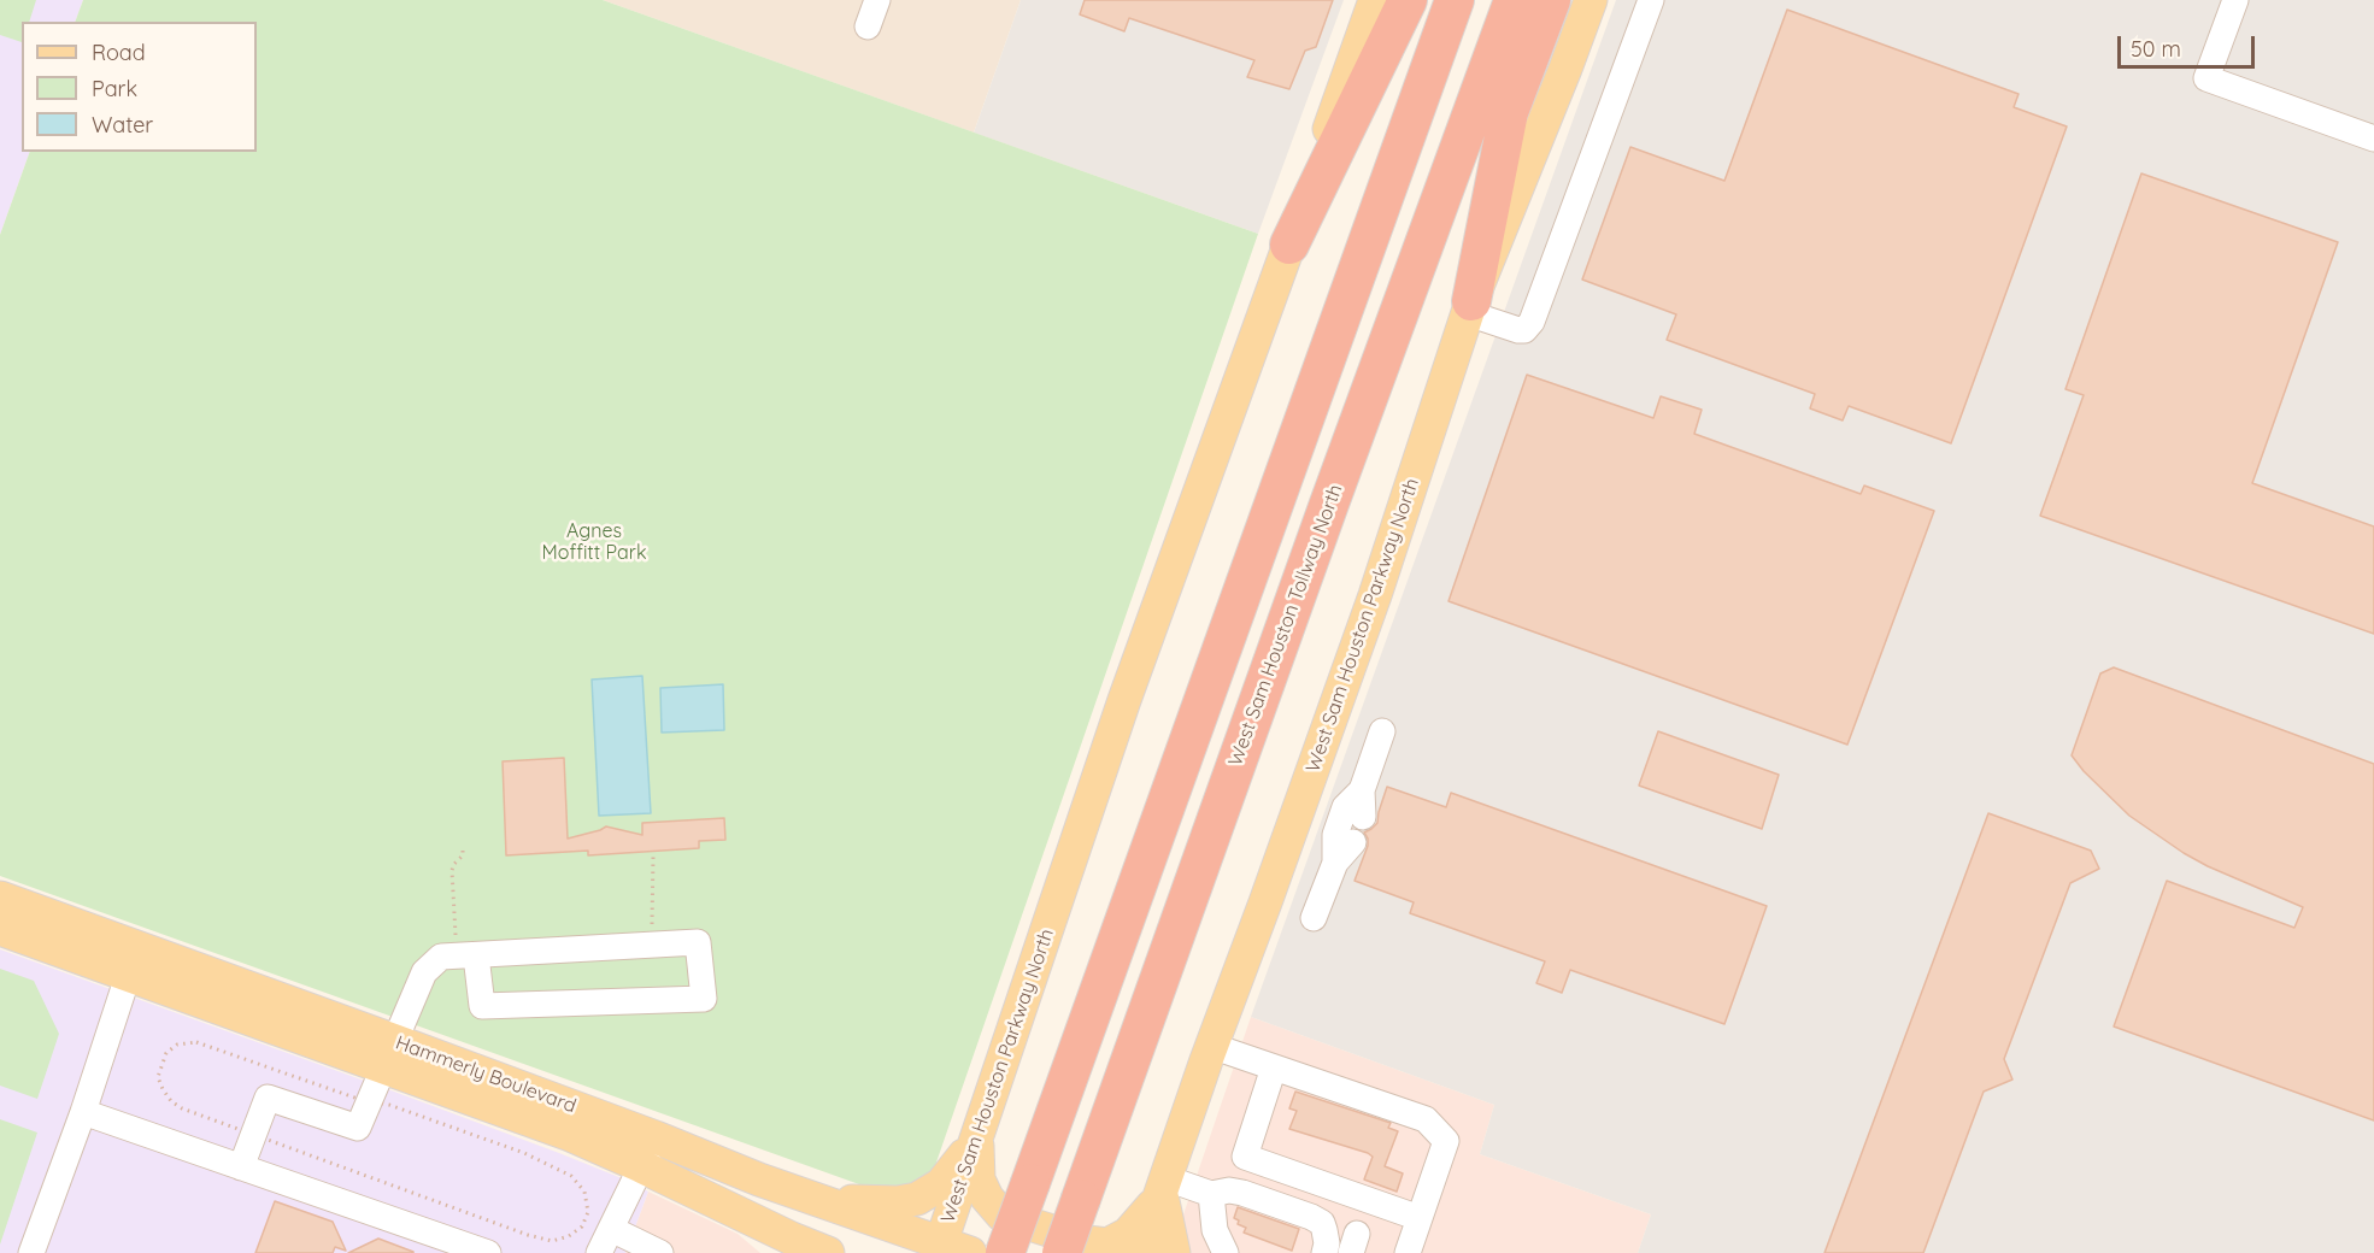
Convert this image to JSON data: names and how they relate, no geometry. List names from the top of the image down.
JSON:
{
  "streets": {
    "highway": ["West Sam Houston Tollway North"],
    "main road": ["West Sam Houston Parkway North", "Hammerly Boulevard"]
  },
  "crossings": [
    ["West Sam Houston Parkway North", "Hammerly Boulevard"]
  ],
  "parks": ["Agnes Moffitt Park"],
  "legend": ["Road", "Park", "Water"],
  "scale_bar": "50 m"
}
